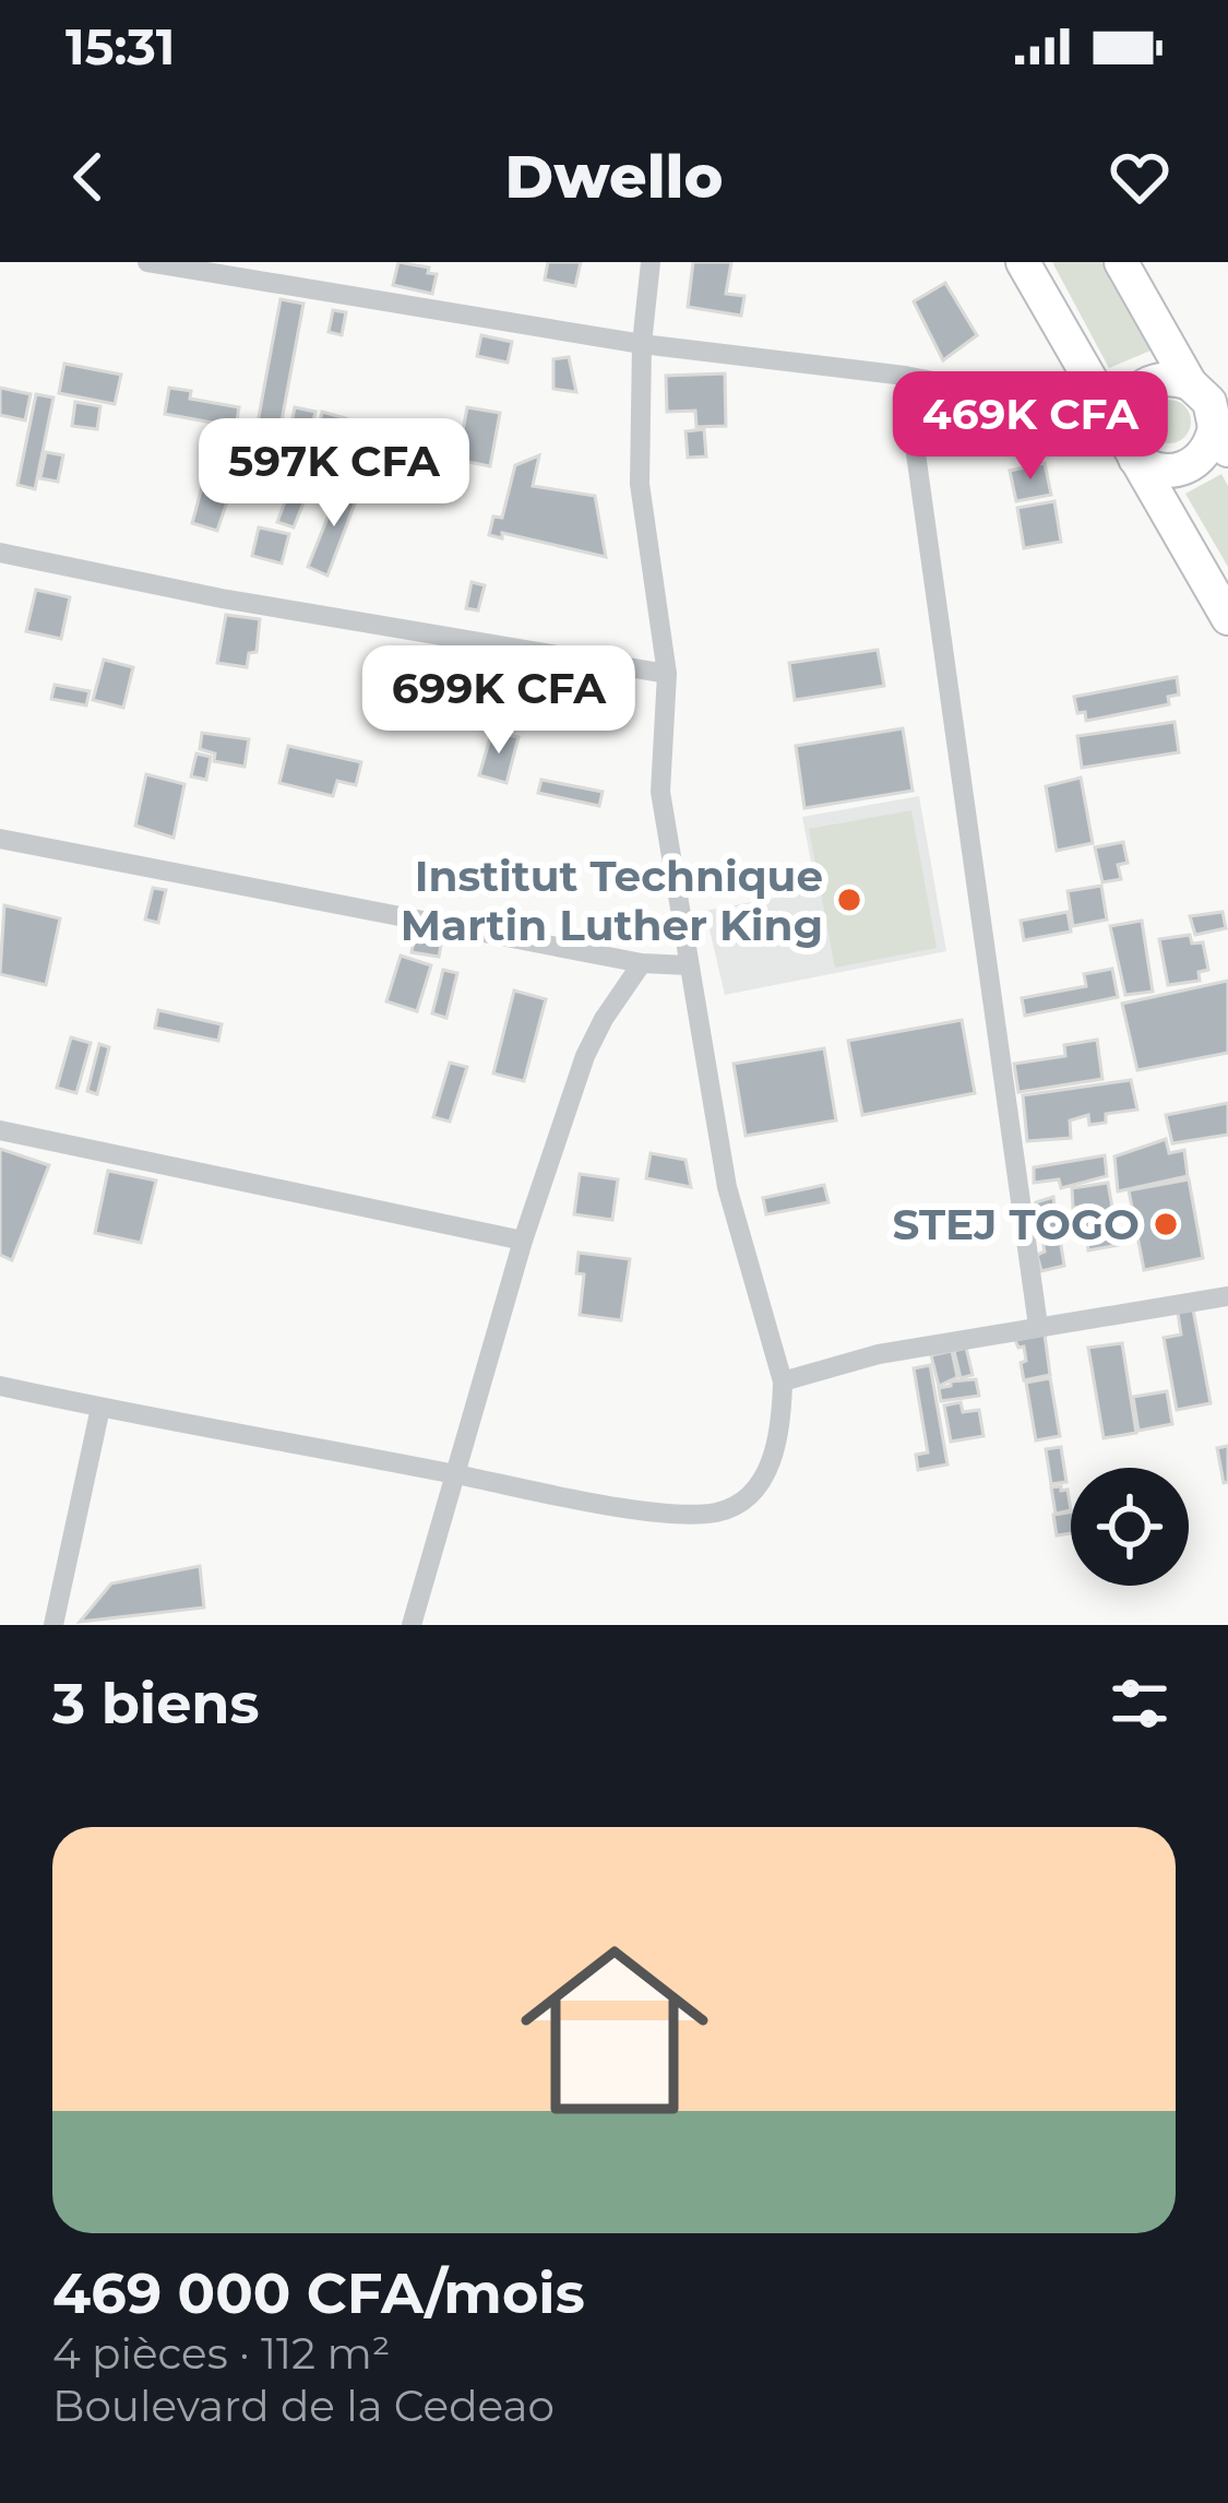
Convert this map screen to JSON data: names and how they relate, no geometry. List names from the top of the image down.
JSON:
{
  "places": ["Institut Technique Martin Luther King", "STEJ TOGO"],
  "page": {
    "status": "15:31",
    "header": "Dwello",
    "price": ["469K CFA", "597K CFA", "699K CFA"],
    "heading": "3 biens",
    "list": [
      {
        "name": "469 000 CFA/mois",
        "note": "4 pièces · 112 m² · Boulevard de la Cedeao"
      }
    ]
  }
}
